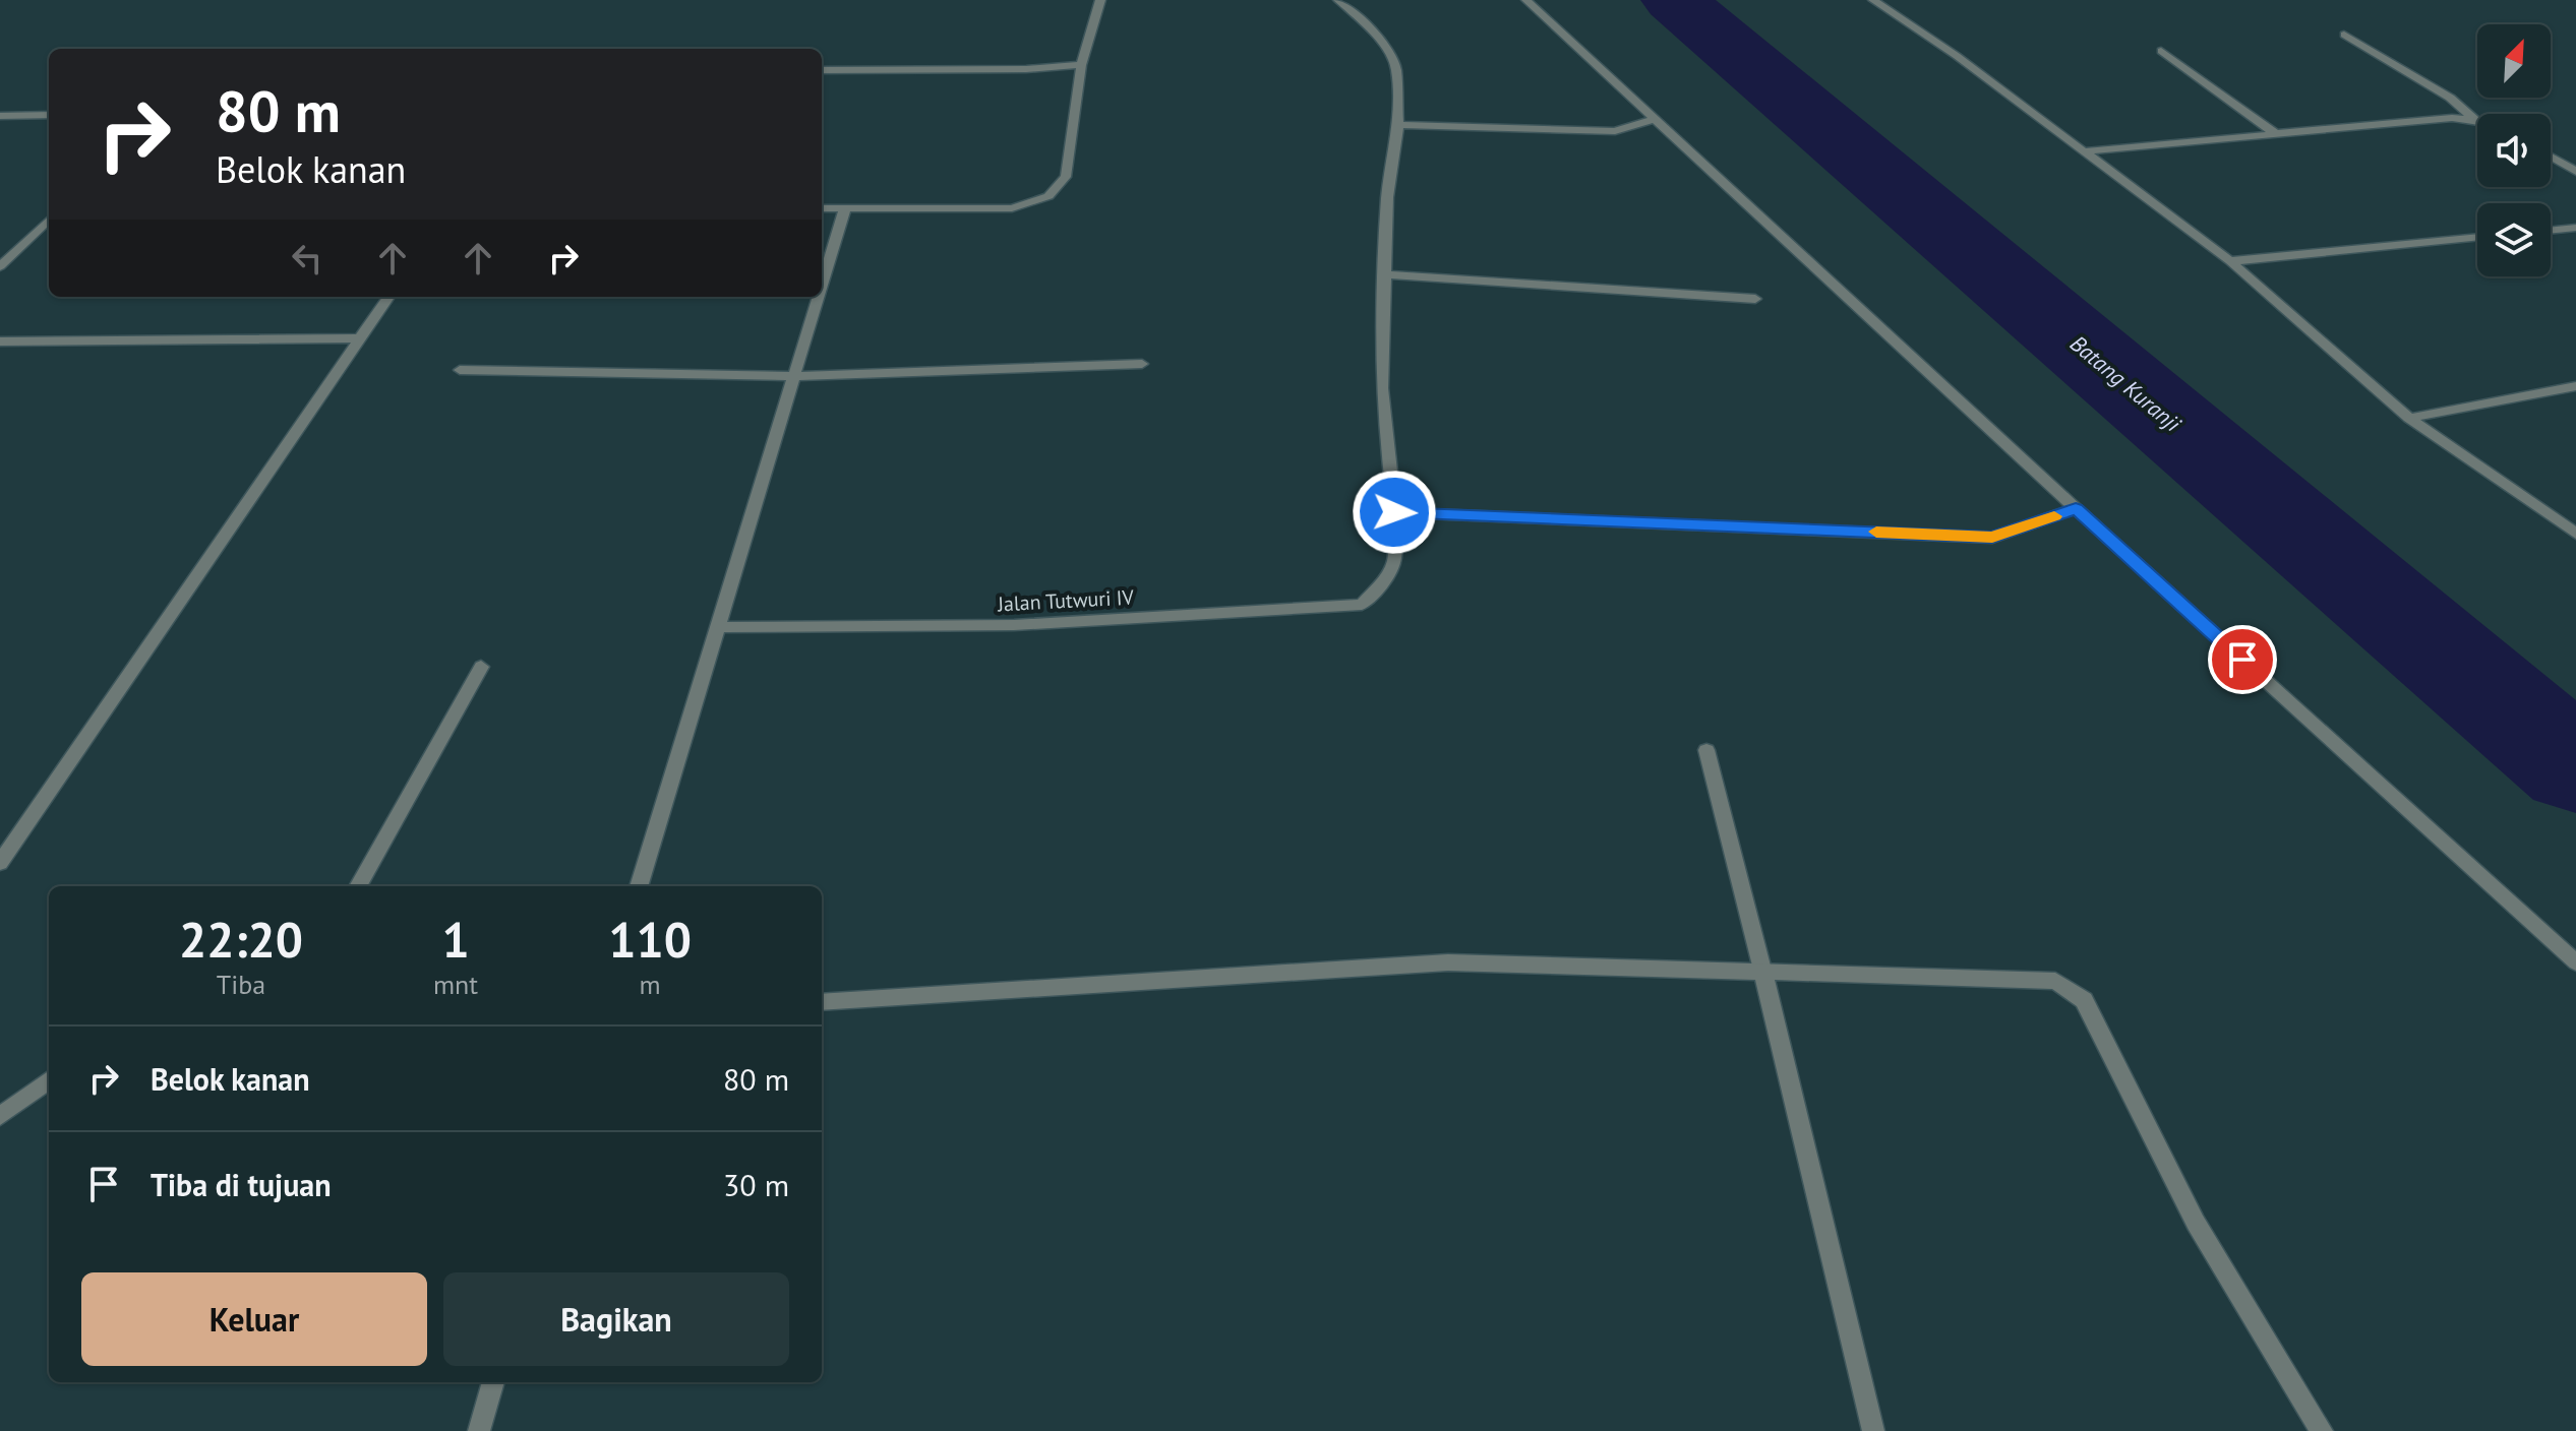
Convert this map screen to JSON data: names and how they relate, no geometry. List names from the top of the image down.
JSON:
{
  "streets": {
    "street": ["Jalan Tutwuri IV"]
  },
  "water": ["Batang Kuranji"],
  "north": "top right",
  "page": {
    "turn": ["80 m", "Belok kanan"],
    "eta": [
      "22:20",
      "Tiba",
      "1",
      "mnt",
      "110",
      "m"
    ],
    "list": [
      {
        "name": "Belok kanan",
        "value": "80 m"
      },
      {
        "name": "Tiba di tujuan",
        "value": "30 m"
      }
    ],
    "buttons": ["Keluar", "Bagikan"]
  }
}
